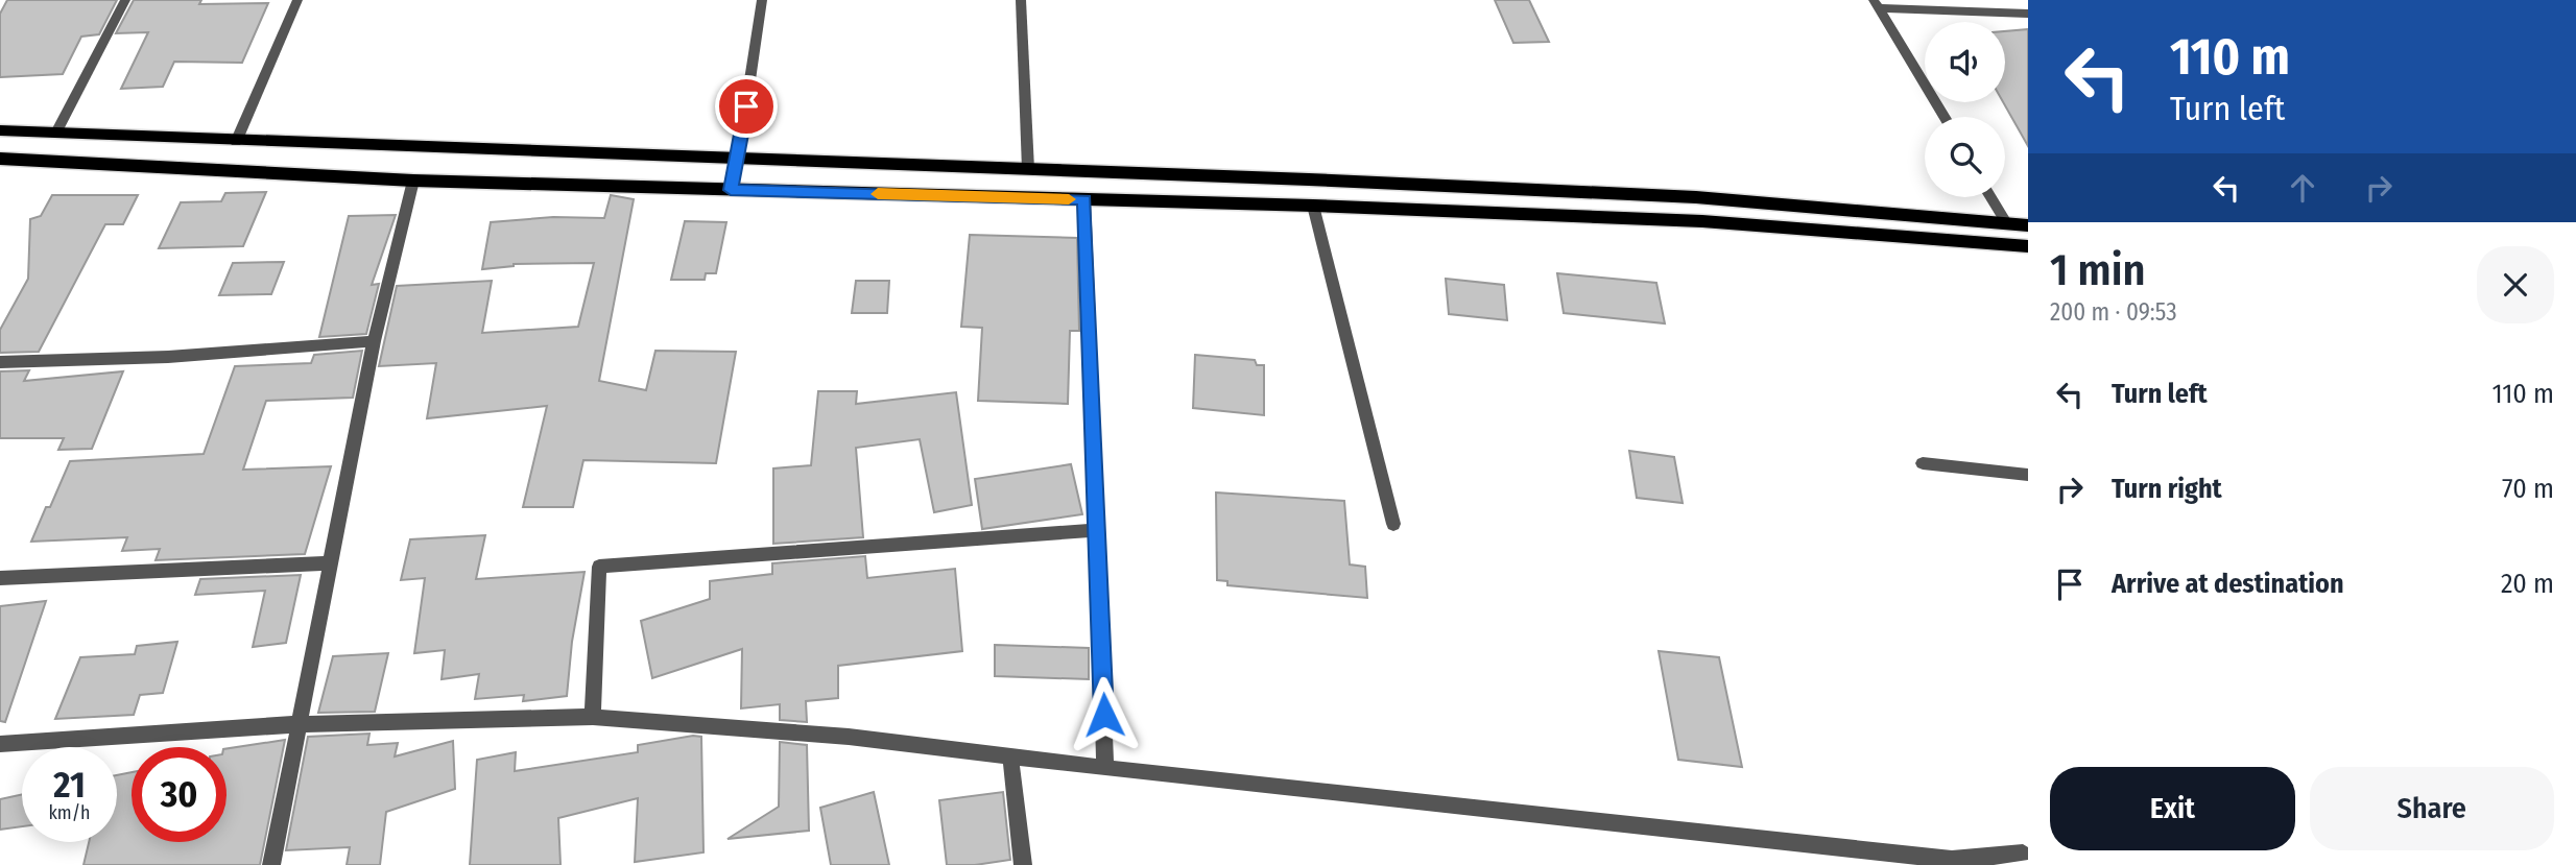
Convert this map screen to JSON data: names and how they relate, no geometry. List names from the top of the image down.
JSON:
{
  "page": {
    "turn": ["110 m", "Turn left"],
    "heading": ["1 min", "200 m · 09:53"],
    "list": [
      {
        "name": "Turn left",
        "value": "110 m"
      },
      {
        "name": "Turn right",
        "value": "70 m"
      },
      {
        "name": "Arrive at destination",
        "value": "20 m"
      }
    ],
    "speed": "21 km/h",
    "limit": "30",
    "buttons": ["Exit", "Share"]
  }
}
